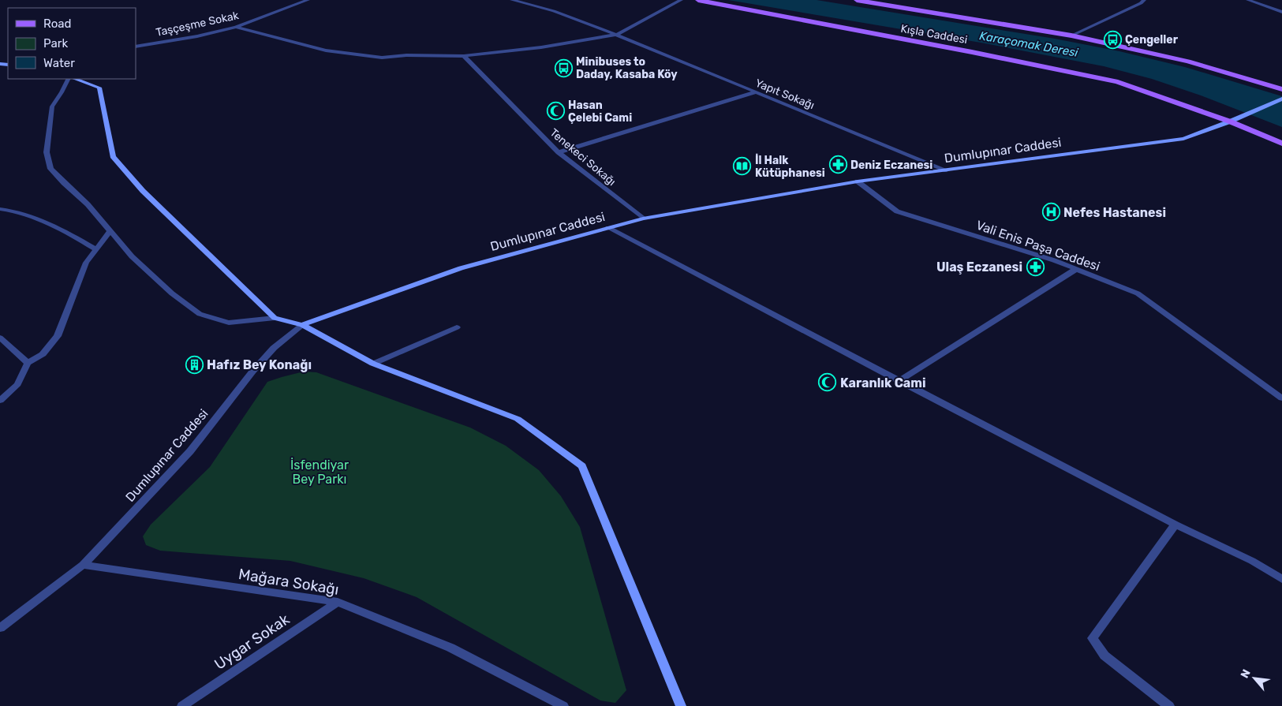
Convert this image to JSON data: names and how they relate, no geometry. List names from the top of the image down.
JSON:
{
  "streets": {
    "main road": ["Kışla Caddesi", "Dumlupınar Caddesi"],
    "street": [
      "Taşçeşme Sokak",
      "Yapıt Sokağı",
      "Tenekeci Sokağı",
      "Vali Enis Paşa Caddesi",
      "Mağara Sokağı",
      "Uygar Sokak"
    ]
  },
  "crossings": [
    ["Kışla Caddesi", "Dumlupınar Caddesi"],
    ["Yapıt Sokağı", "Dumlupınar Caddesi"],
    ["Dumlupınar Caddesi", "Tenekeci Sokağı"],
    ["Dumlupınar Caddesi", "Vali Enis Paşa Caddesi"],
    ["Dumlupınar Caddesi", "Mağara Sokağı"],
    ["Mağara Sokağı", "Uygar Sokak"]
  ],
  "water": ["Karaçomak Deresi"],
  "parks": ["İsfendiyar Bey Parkı"],
  "places": {
    "bus stop": ["Çengeller", "Minibuses to Daday, Kasaba Köy"],
    "mosque": ["Hasan Çelebi Cami", "Karanlık Cami"],
    "pharmacy": ["Deniz Eczanesi", "Ulaş Eczanesi"],
    "library": ["İl Halk Kütüphanesi"],
    "hospital": ["Nefes Hastanesi"],
    "building": ["Hafız Bey Konağı"]
  },
  "legend": ["Road", "Park", "Water"],
  "north": "top left"
}
